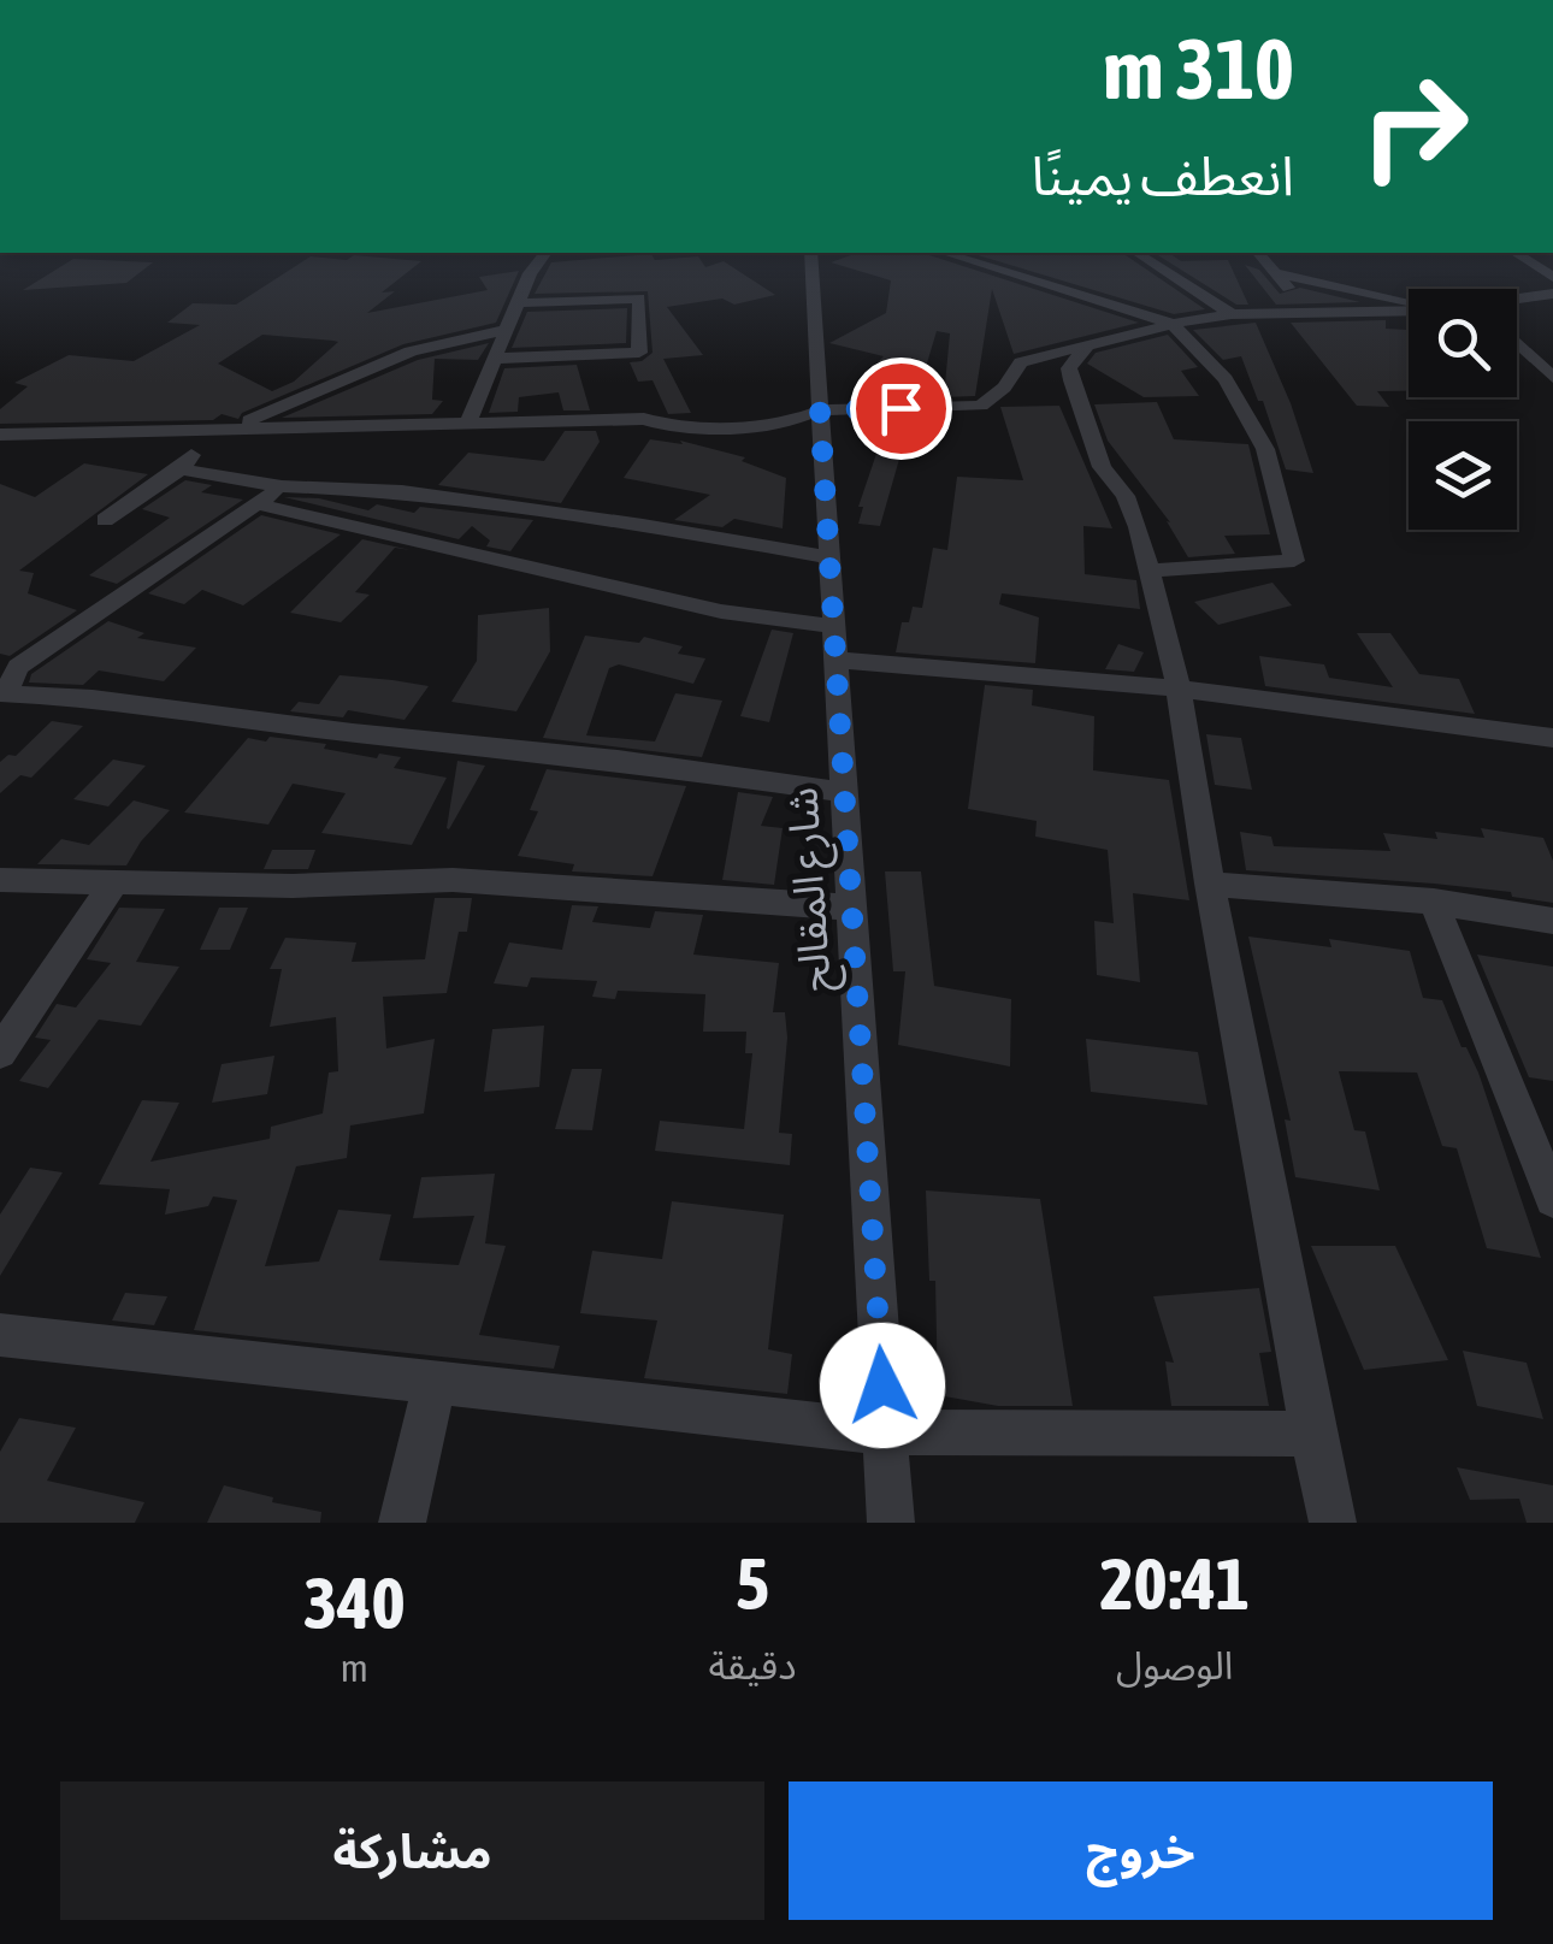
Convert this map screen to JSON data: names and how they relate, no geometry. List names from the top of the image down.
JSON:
{
  "streets": {
    "street": ["شارع المقالح"]
  },
  "page": {
    "turn": ["310 m", "انعطف يمينًا"],
    "eta": [
      "20:41",
      "الوصول",
      "5",
      "دقيقة",
      "340",
      "m"
    ],
    "buttons": ["خروج", "مشاركة"]
  }
}
